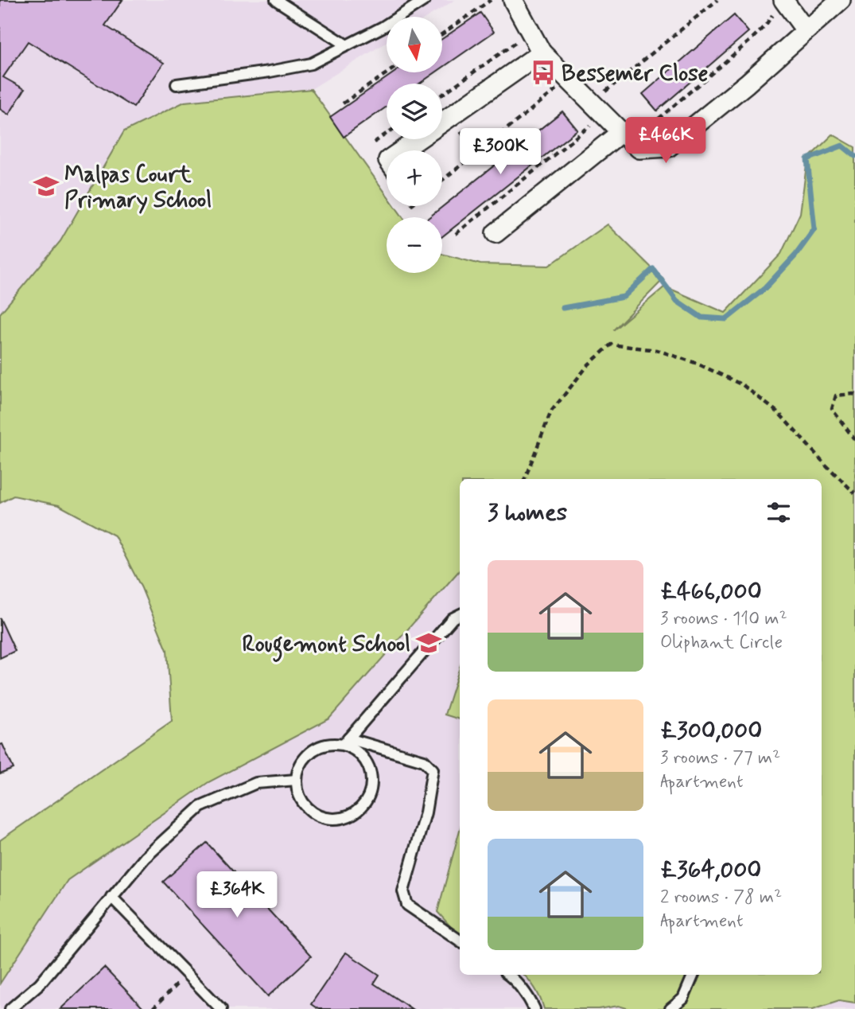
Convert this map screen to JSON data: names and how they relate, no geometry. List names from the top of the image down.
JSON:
{
  "places": {
    "bus stop": ["Bessemer Close"],
    "school or university": ["Malpas Court Primary School", "Rougemont School"]
  },
  "north": "bottom",
  "page": {
    "map_buttons": ["+", "−"],
    "price": ["£466K", "£300K", "£364K"],
    "heading": "3 homes",
    "list": [
      {
        "name": "£466,000",
        "note": "3 rooms · 110 m² · Oliphant Circle"
      },
      {
        "name": "£300,000",
        "note": "3 rooms · 77 m² · Apartment"
      },
      {
        "name": "£364,000",
        "note": "2 rooms · 78 m² · Apartment"
      }
    ]
  }
}
